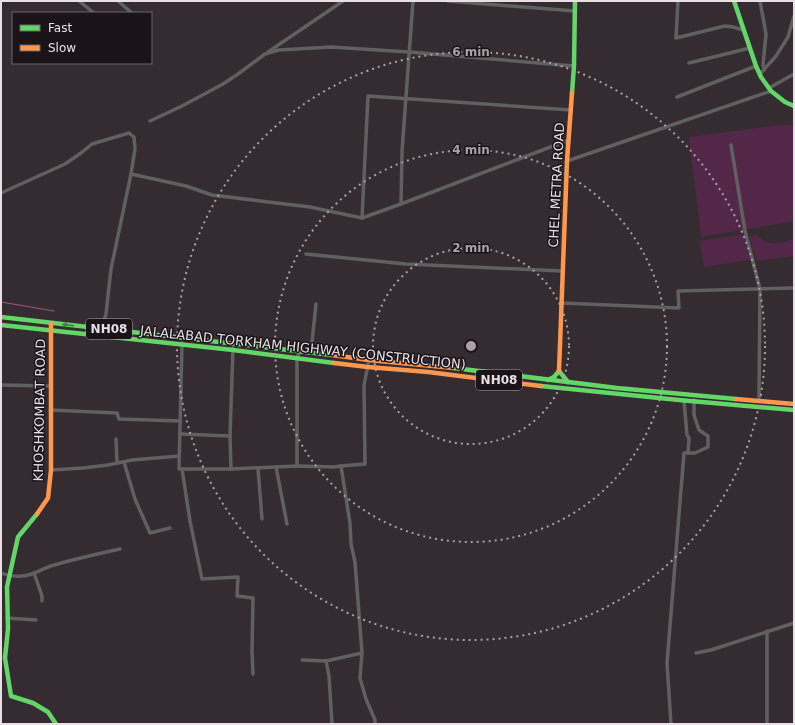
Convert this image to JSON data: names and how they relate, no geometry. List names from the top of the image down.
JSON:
{
  "streets": {
    "main road": [
      "CHEL METRA ROAD",
      "NH08",
      "JALALABAD TORKHAM HIGHWAY (CONSTRUCTION)",
      "KHOSHKOMBAT ROAD"
    ]
  },
  "crossings": [
    ["NH08", "JALALABAD TORKHAM HIGHWAY (CONSTRUCTION)"],
    ["NH08", "KHOSHKOMBAT ROAD"],
    ["JALALABAD TORKHAM HIGHWAY (CONSTRUCTION)", "KHOSHKOMBAT ROAD"]
  ],
  "legend": ["Fast", "Slow"],
  "rings": ["6 min", "4 min", "2 min"]
}
